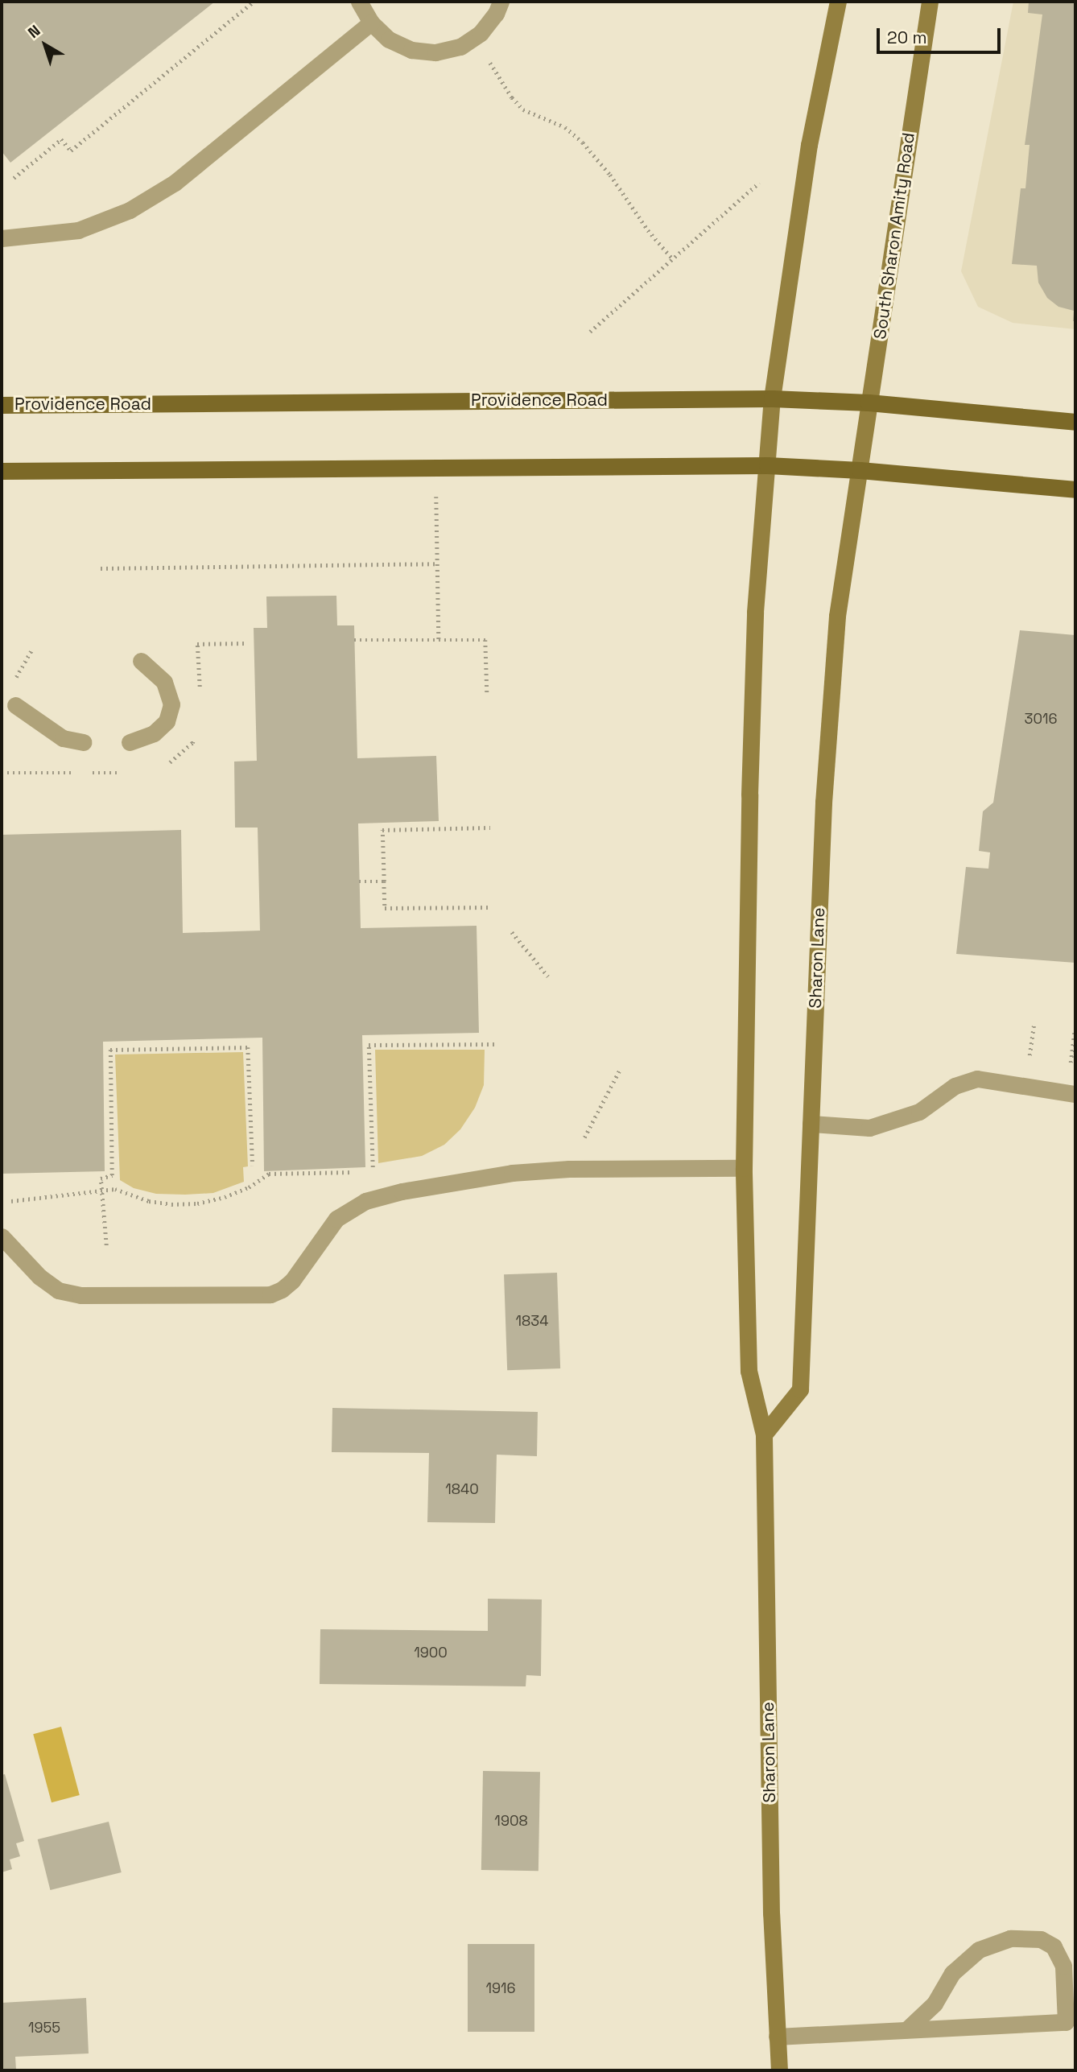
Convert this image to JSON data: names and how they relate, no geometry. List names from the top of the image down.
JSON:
{
  "streets": {
    "main road": ["South Sharon Amity Road", "Providence Road", "Sharon Lane"]
  },
  "crossings": [
    ["South Sharon Amity Road", "Providence Road"],
    ["South Sharon Amity Road", "Sharon Lane"]
  ],
  "house_numbers": [
    "3016",
    "1834",
    "1840",
    "1900",
    "1908",
    "1916",
    "1955"
  ],
  "scale_bar": "20 m",
  "north": "top left"
}
